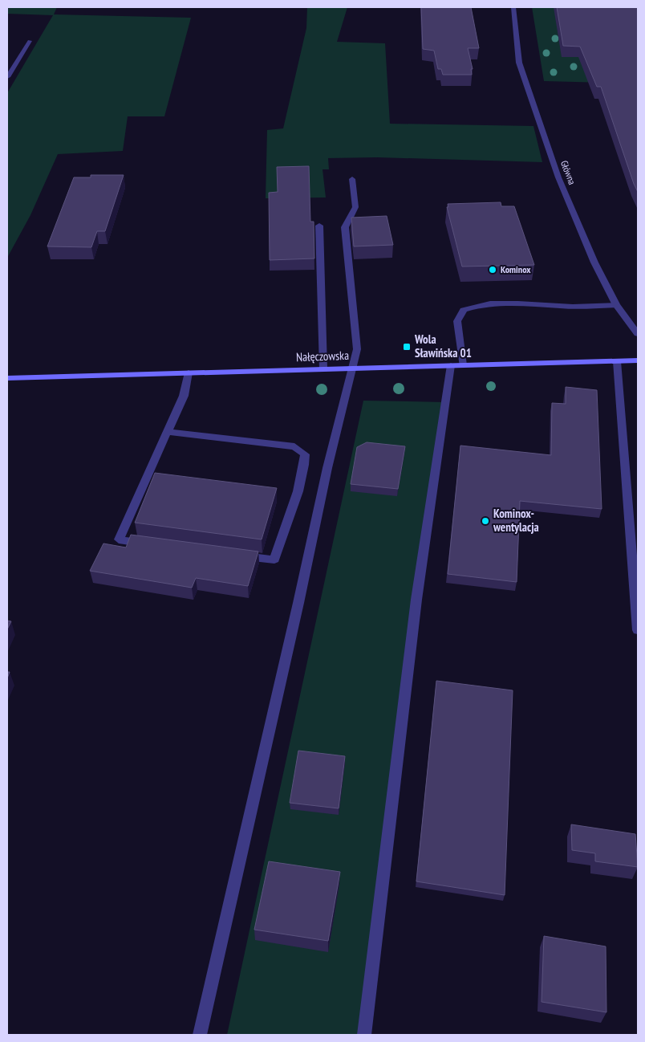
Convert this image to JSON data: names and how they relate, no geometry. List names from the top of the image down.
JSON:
{
  "streets": {
    "main road": ["Nałęczowska"],
    "street": ["Główna"]
  },
  "places": {
    "other": ["Kominox", "Kominox- wentylacja"],
    "transit": ["Wola Sławińska 01"]
  }
}
